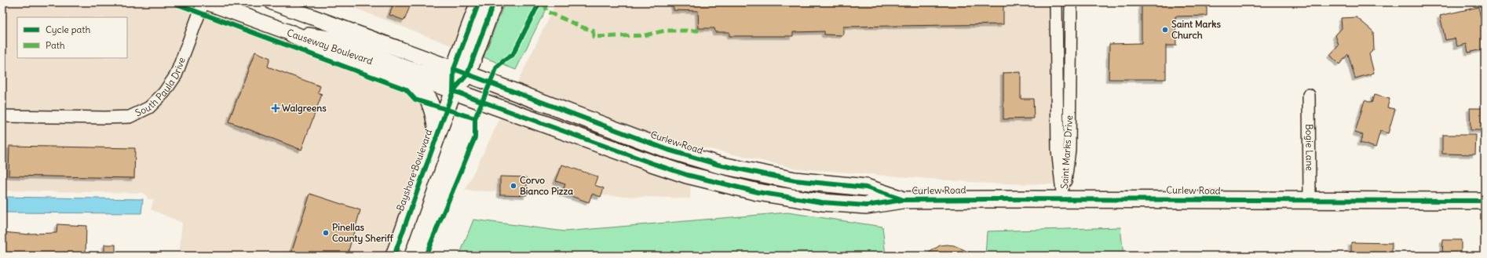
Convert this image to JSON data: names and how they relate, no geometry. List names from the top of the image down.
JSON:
{
  "streets": {
    "main road": ["Curlew Road", "Bayshore Boulevard"],
    "street": [
      "Causeway Boulevard",
      "South Paula Drive",
      "Bogie Lane",
      "Saint Marks Drive"
    ]
  },
  "crossings": [
    ["Curlew Road", "Bogie Lane"],
    ["Curlew Road", "Saint Marks Drive"],
    ["Curlew Road", "Bayshore Boulevard"]
  ],
  "places": {
    "other": ["Saint Marks Church", "Corvo Bianco Pizza", "Pinellas County Sheriff"],
    "health": ["Walgreens"]
  },
  "legend": ["Cycle path", "Path"]
}
